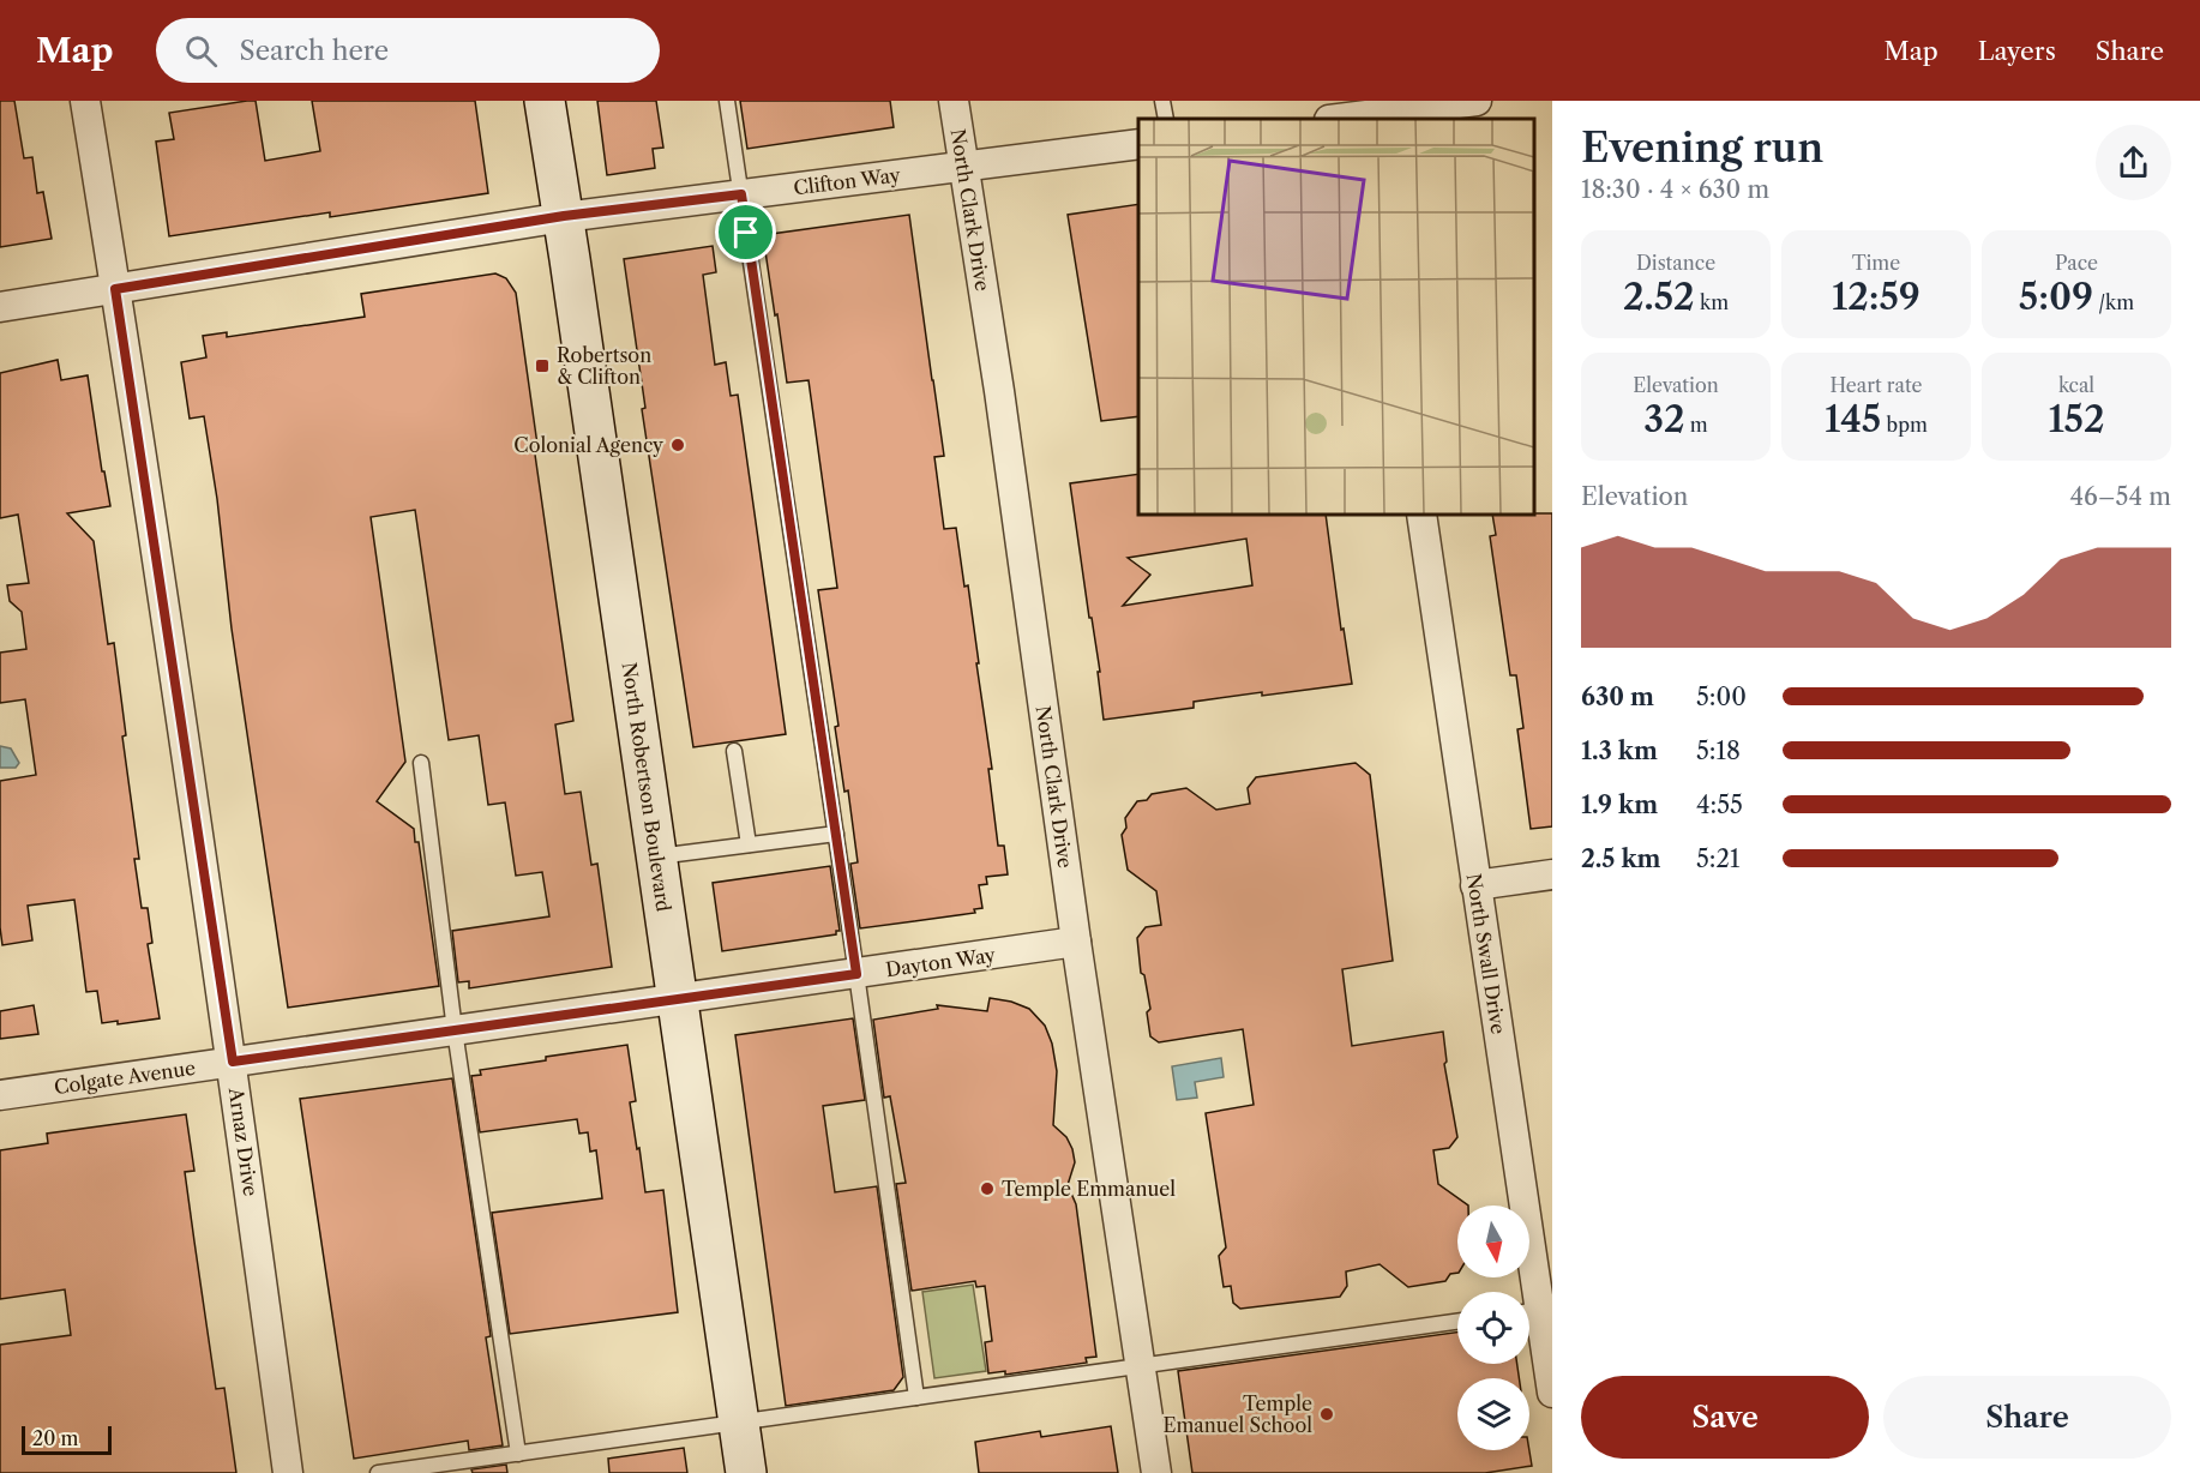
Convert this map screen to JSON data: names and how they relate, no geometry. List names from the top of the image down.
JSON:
{
  "streets": {
    "main road": ["North Robertson Boulevard"],
    "street": [
      "Clifton Way",
      "North Clark Drive",
      "North Swall Drive",
      "Dayton Way",
      "Colgate Avenue",
      "Arnaz Drive"
    ]
  },
  "crossings": [
    ["Clifton Way", "North Clark Drive"],
    ["Clifton Way", "North Robertson Boulevard"],
    ["Clifton Way", "Arnaz Drive"],
    ["North Clark Drive", "Dayton Way"],
    ["North Robertson Boulevard", "Dayton Way"],
    ["North Robertson Boulevard", "Colgate Avenue"],
    ["Dayton Way", "Colgate Avenue"],
    ["Colgate Avenue", "Arnaz Drive"]
  ],
  "places": {
    "transit": ["Robertson & Clifton"],
    "other": ["Colonial Agency", "Temple Emmanuel", "Temple Emanuel School"]
  },
  "scale_bar": "20 m",
  "north": "bottom",
  "page": {
    "header": "Map",
    "search": "Search here",
    "nav": ["Map", "Layers", "Share"],
    "heading": ["Evening run", "18:30 · 4 × 630 m"],
    "stats": [
      ["Distance", "2.52 km"],
      ["Time", "12:59"],
      ["Pace", "5:09 /km"],
      ["Elevation", "32 m"],
      ["Heart rate", "145 bpm"],
      ["kcal", "152"]
    ],
    "chart": ["Elevation", "46–54 m"],
    "list": [
      {
        "name": "630 m",
        "note": "5:00"
      },
      {
        "name": "1.3 km",
        "note": "5:18"
      },
      {
        "name": "1.9 km",
        "note": "4:55"
      },
      {
        "name": "2.5 km",
        "note": "5:21"
      }
    ],
    "buttons": ["Save", "Share"],
    "scale": "20 m"
  }
}
